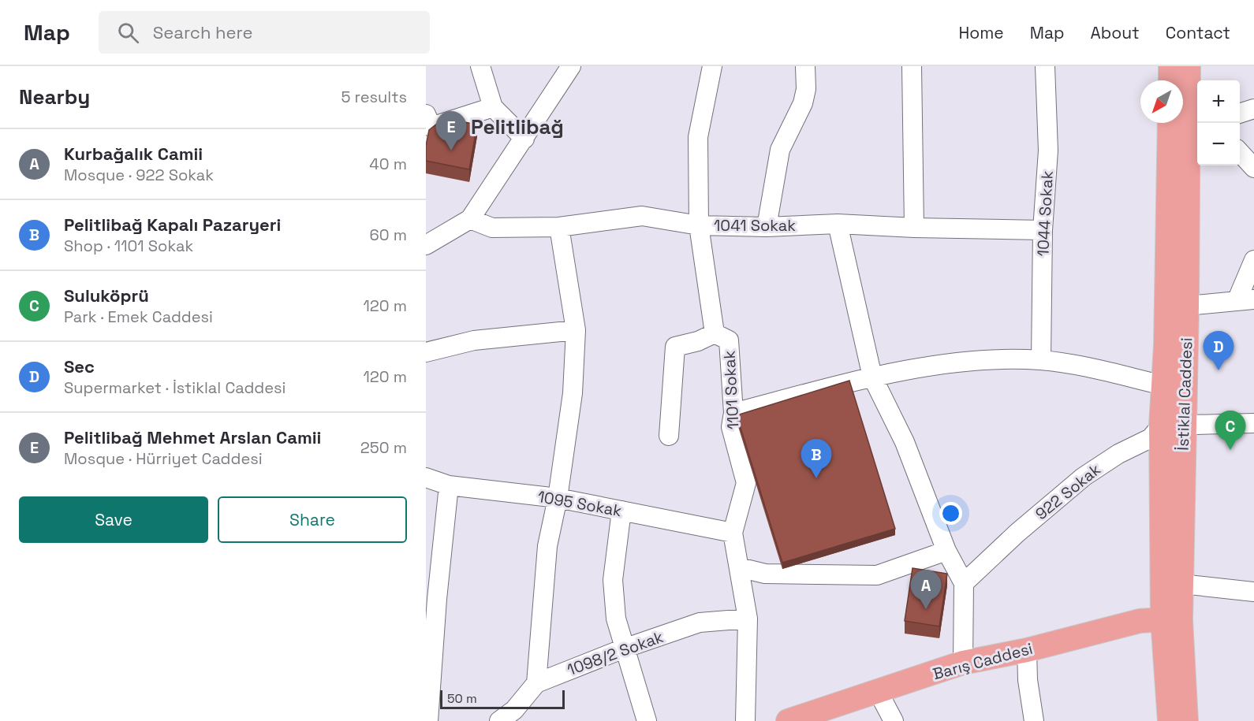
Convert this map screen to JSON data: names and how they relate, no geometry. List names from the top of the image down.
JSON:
{
  "streets": {
    "main road": ["İstiklal Caddesi", "Barış Caddesi"],
    "street": [
      "1044 Sokak",
      "1041 Sokak",
      "1101 Sokak",
      "922 Sokak",
      "1095 Sokak",
      "1098/2 Sokak"
    ]
  },
  "crossings": [
    ["1044 Sokak", "1041 Sokak"],
    ["1041 Sokak", "1101 Sokak"],
    ["1101 Sokak", "1095 Sokak"],
    ["İstiklal Caddesi", "922 Sokak"],
    ["İstiklal Caddesi", "Barış Caddesi"]
  ],
  "districts": ["Pelitlibağ"],
  "scale_bar": "50 m",
  "north": "bottom left",
  "page": {
    "header": "Map",
    "search": "Search here",
    "nav": [
      "Home",
      "Map",
      "About",
      "Contact"
    ],
    "heading": ["Nearby", "5 results"],
    "map_buttons": ["+", "−"],
    "pins": [
      "E",
      "D",
      "C",
      "B",
      "A"
    ],
    "list": [
      {
        "mark": "A",
        "name": "Kurbağalık Camii",
        "note": "Mosque · 922 Sokak",
        "value": "40 m"
      },
      {
        "mark": "B",
        "name": "Pelitlibağ Kapalı Pazaryeri",
        "note": "Shop · 1101 Sokak",
        "value": "60 m"
      },
      {
        "mark": "C",
        "name": "Suluköprü",
        "note": "Park · Emek Caddesi",
        "value": "120 m"
      },
      {
        "mark": "D",
        "name": "Sec",
        "note": "Supermarket · İstiklal Caddesi",
        "value": "120 m"
      },
      {
        "mark": "E",
        "name": "Pelitlibağ Mehmet Arslan Camii",
        "note": "Mosque · Hürriyet Caddesi",
        "value": "250 m"
      }
    ],
    "buttons": ["Save", "Share"],
    "scale": "50 m"
  }
}
